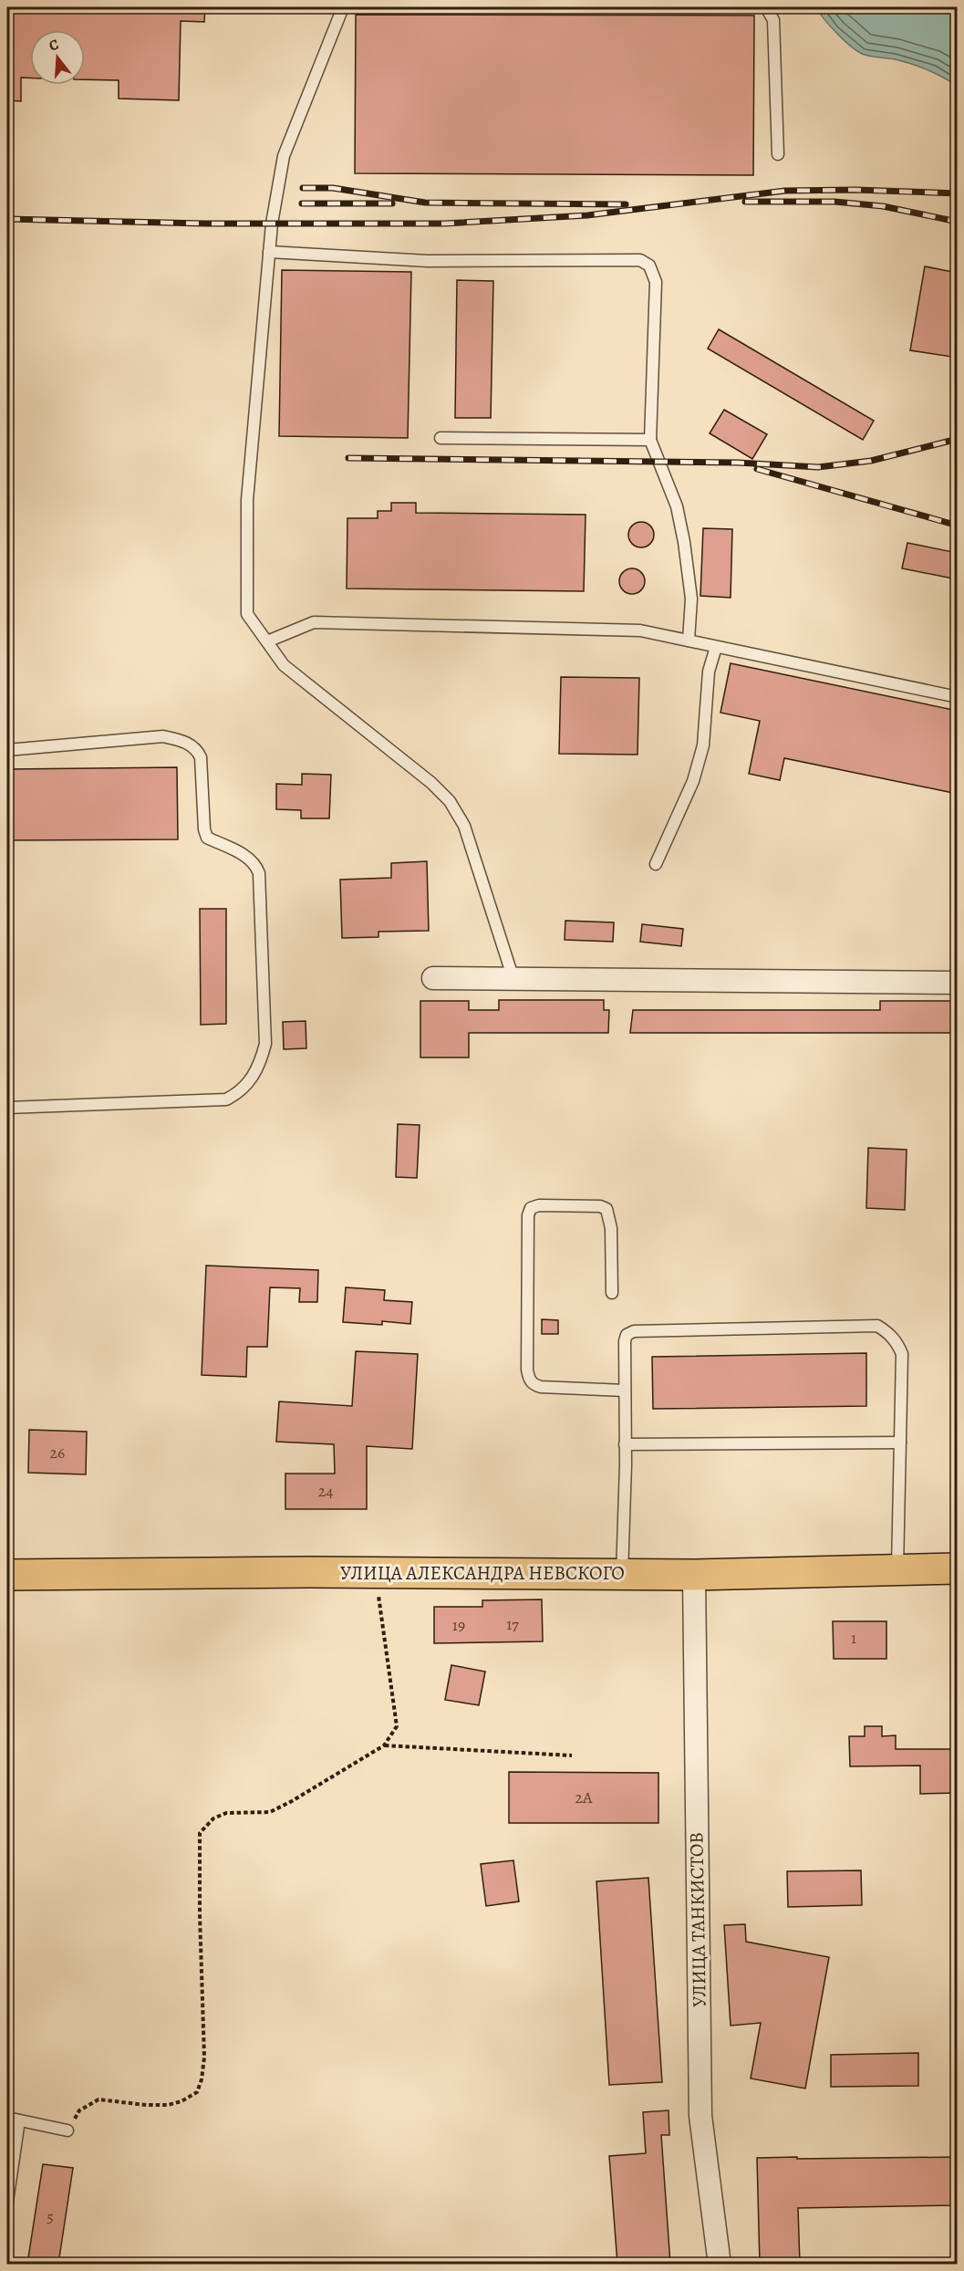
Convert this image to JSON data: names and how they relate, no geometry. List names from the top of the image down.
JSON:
{
  "streets": {
    "main road": ["УЛИЦА АЛЕКСАНДРА НЕВСКОГО"],
    "street": ["УЛИЦА ТАНКИСТОВ"]
  },
  "crossings": [
    ["УЛИЦА АЛЕКСАНДРА НЕВСКОГО", "УЛИЦА ТАНКИСТОВ"]
  ],
  "house_numbers": [
    "26",
    "24",
    "17",
    "19",
    "1",
    "2А",
    "5"
  ],
  "north": "top"
}
